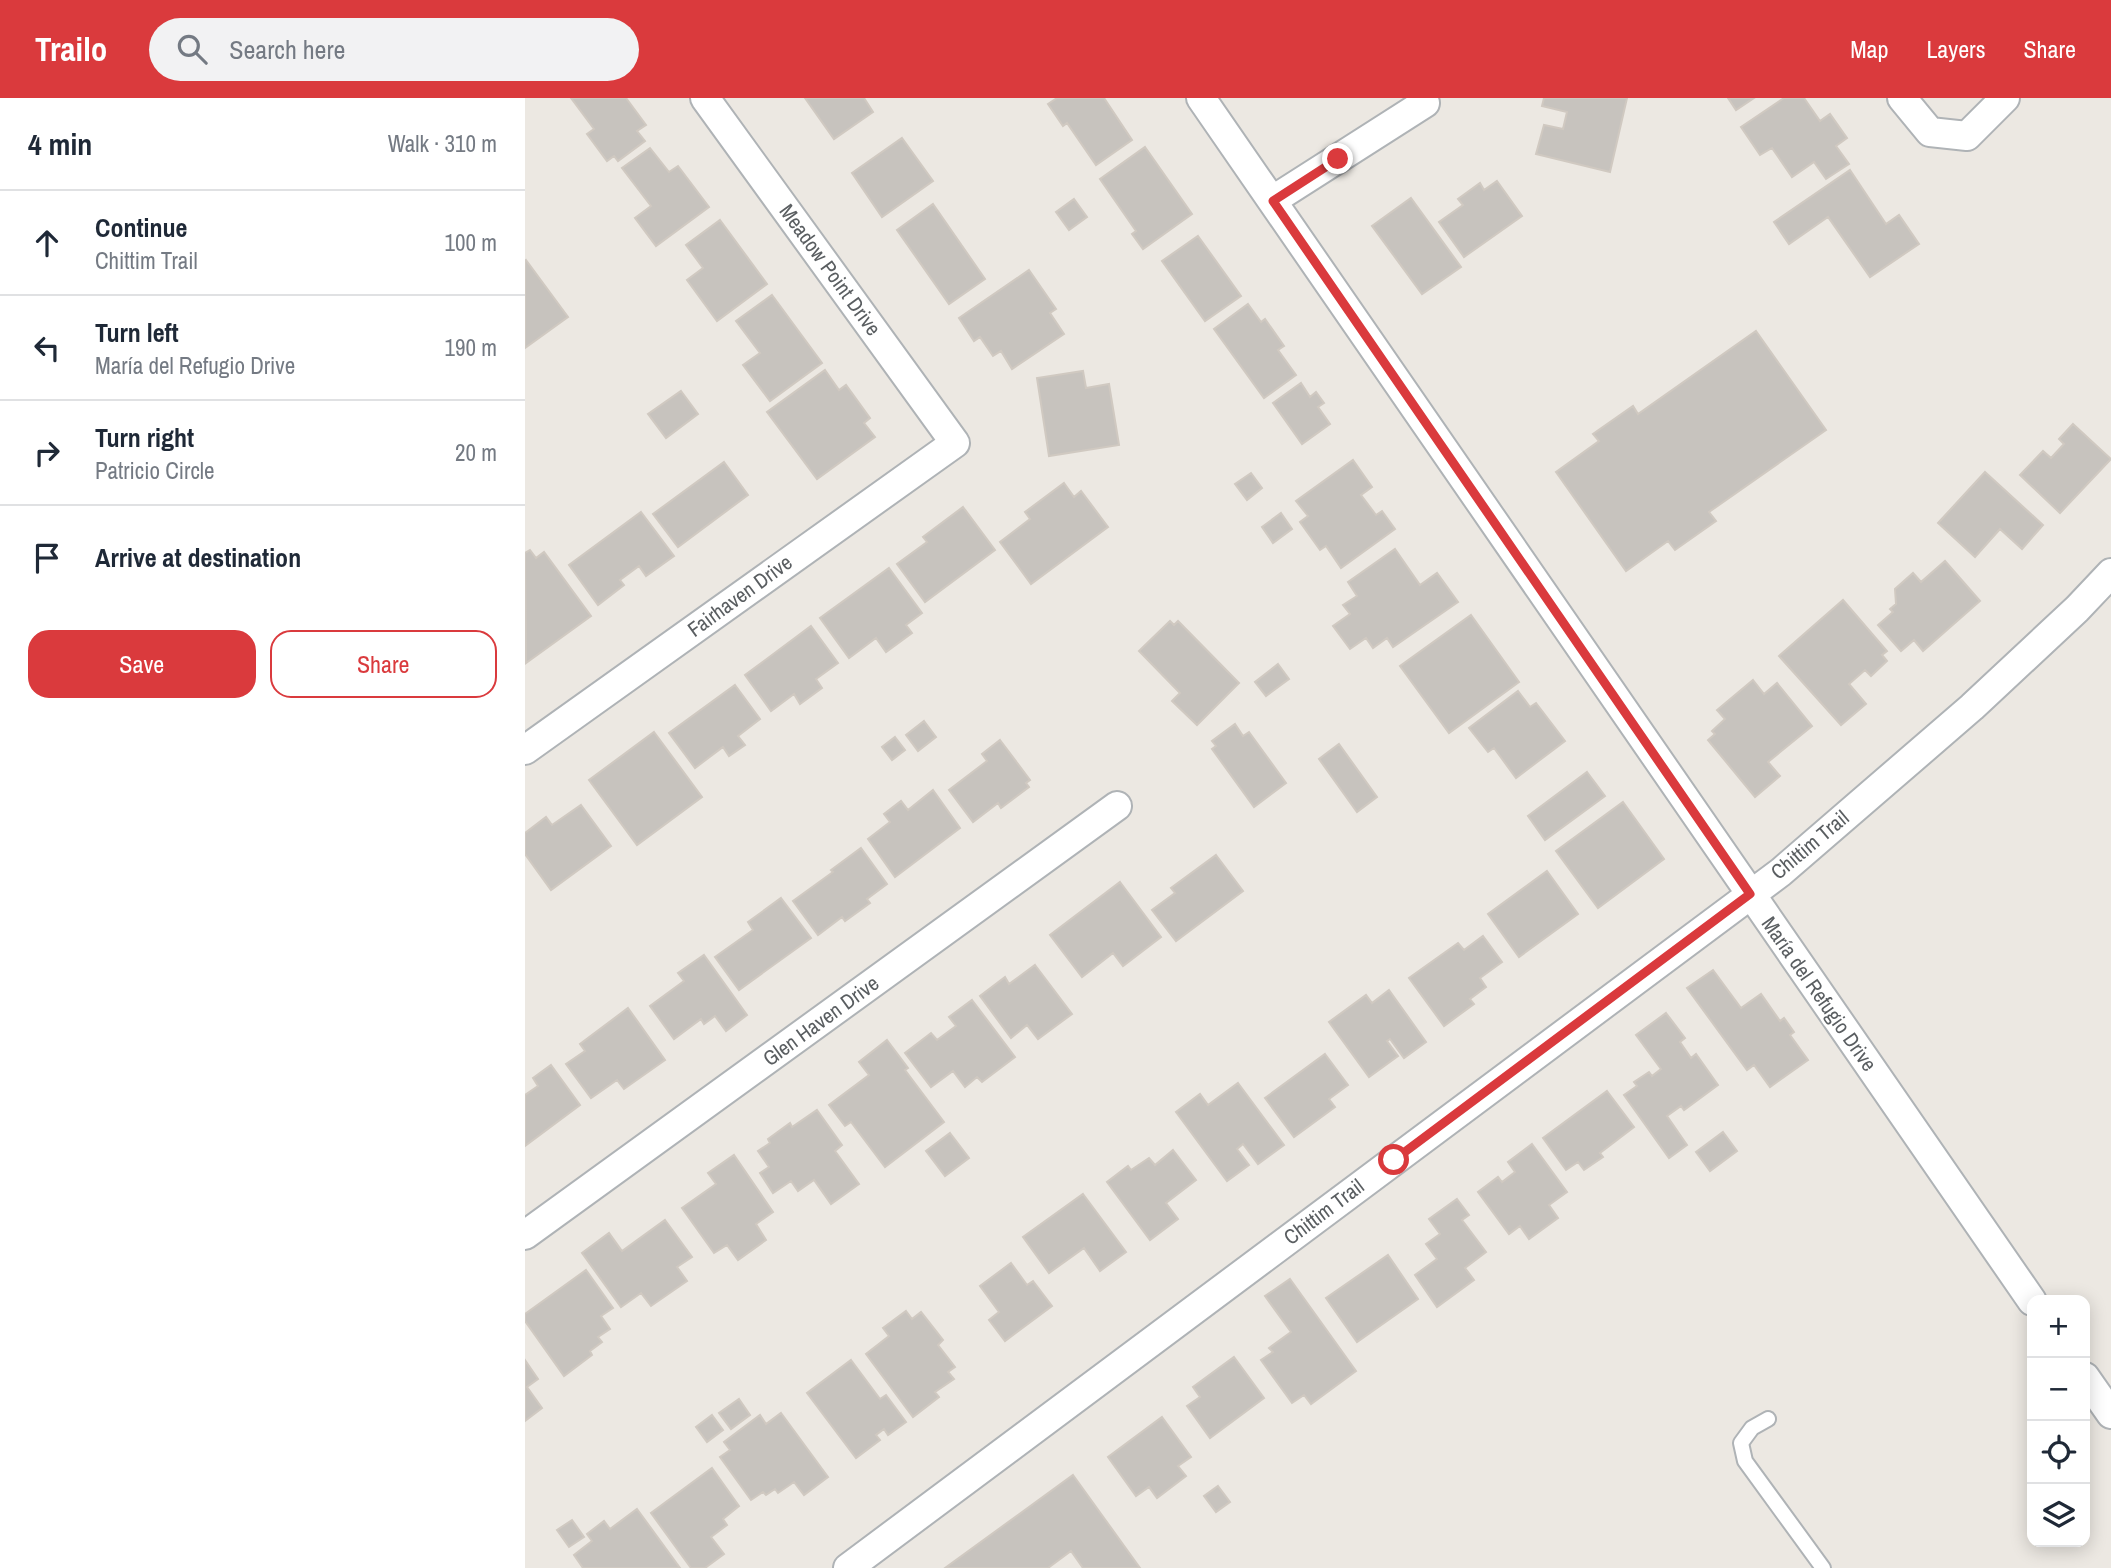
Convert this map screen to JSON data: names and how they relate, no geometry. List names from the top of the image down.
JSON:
{
  "streets": {
    "street": [
      "Meadow Point Drive",
      "Fairhaven Drive",
      "Chittim Trail",
      "María del Refugio Drive",
      "Glen Haven Drive"
    ]
  },
  "crossings": [
    ["Meadow Point Drive", "Fairhaven Drive"],
    ["Chittim Trail", "María del Refugio Drive"]
  ],
  "page": {
    "header": "Trailo",
    "search": "Search here",
    "nav": ["Map", "Layers", "Share"],
    "heading": ["4 min", "Walk · 310 m"],
    "list": [
      ["Continue", "Chittim Trail", "100 m"],
      ["Turn left", "María del Refugio Drive", "190 m"],
      ["Turn right", "Patricio Circle", "20 m"],
      "Arrive at destination"
    ],
    "buttons": ["Save", "Share"],
    "map_buttons": ["+", "−"]
  }
}
